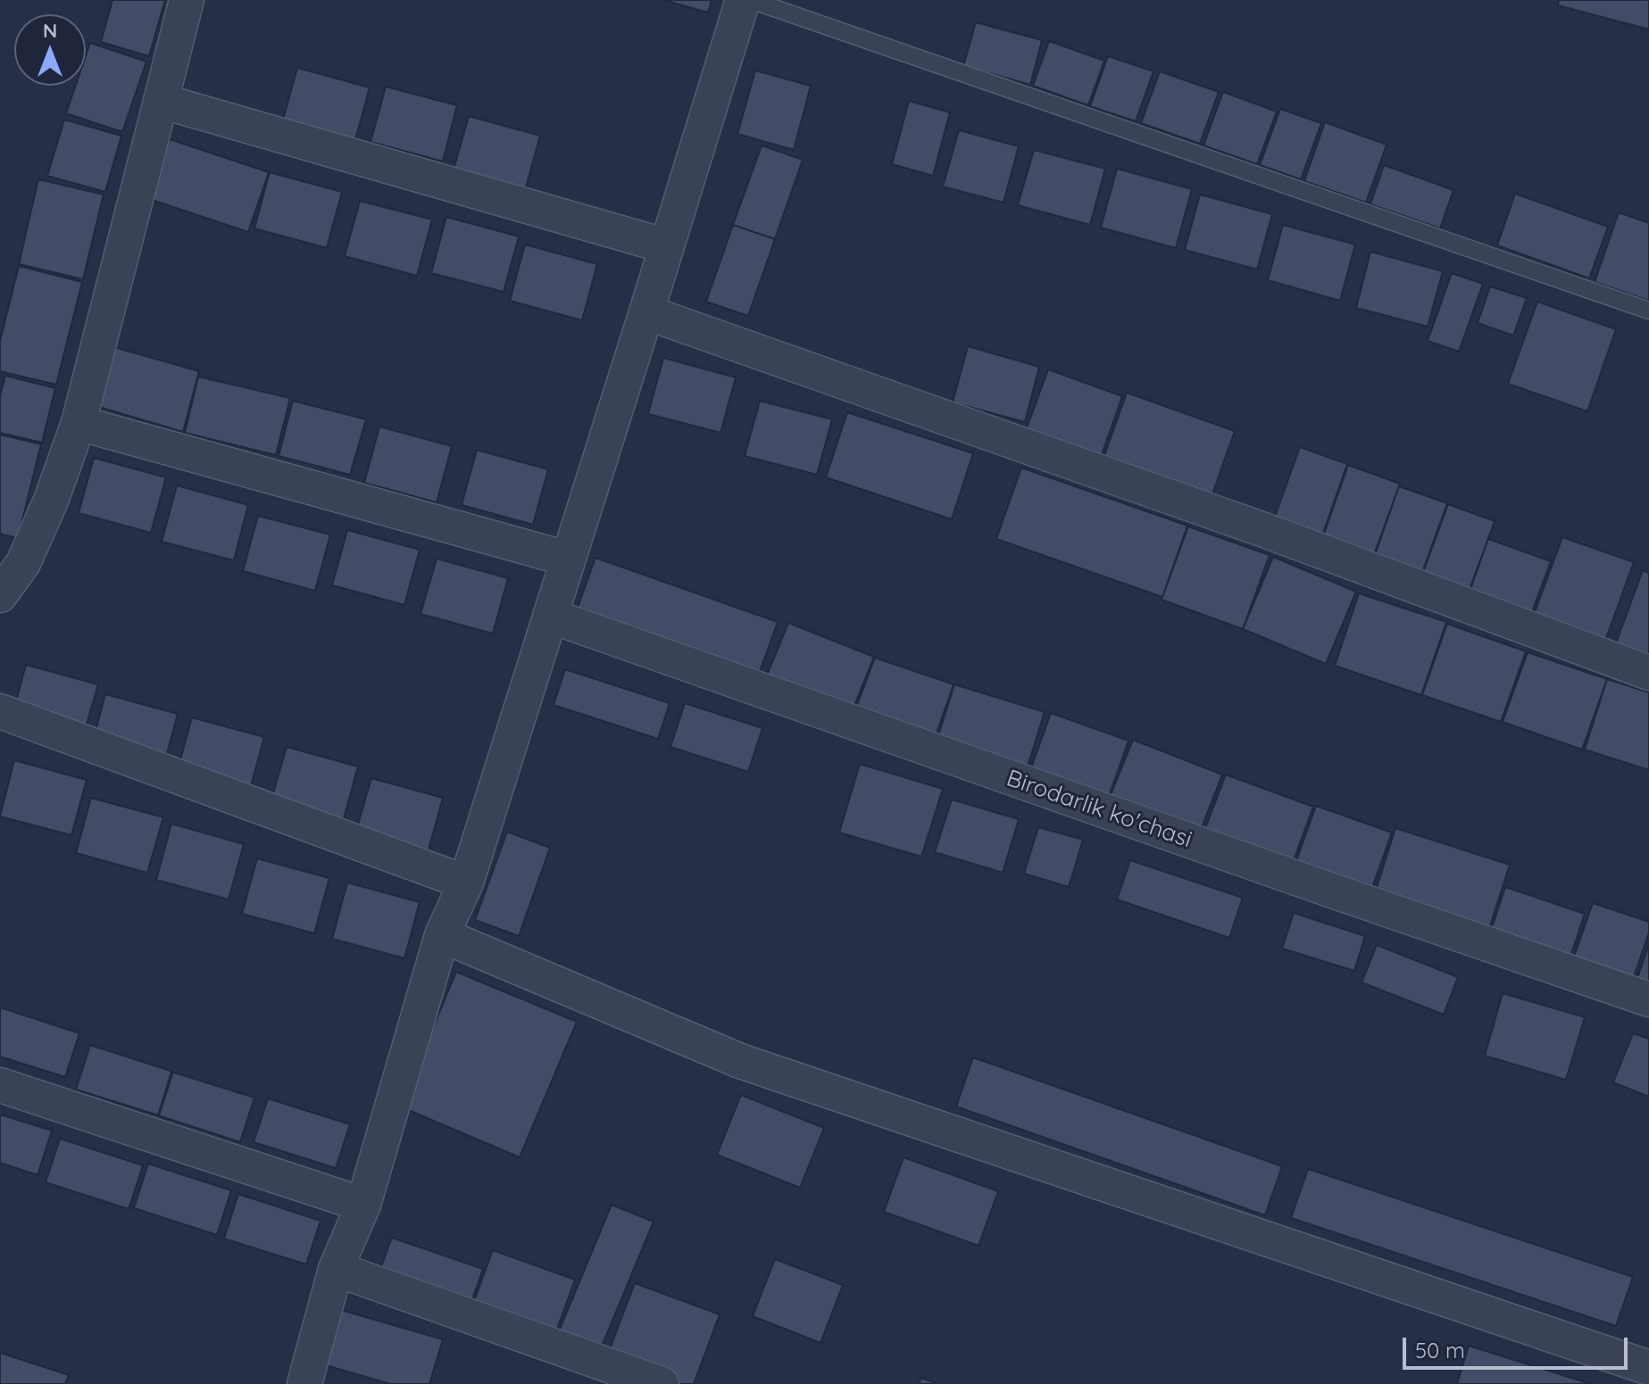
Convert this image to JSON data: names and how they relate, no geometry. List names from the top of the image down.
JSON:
{
  "streets": {
    "street": ["Birodarlik ko'chasi"]
  },
  "scale_bar": "50 m",
  "north": "top"
}
